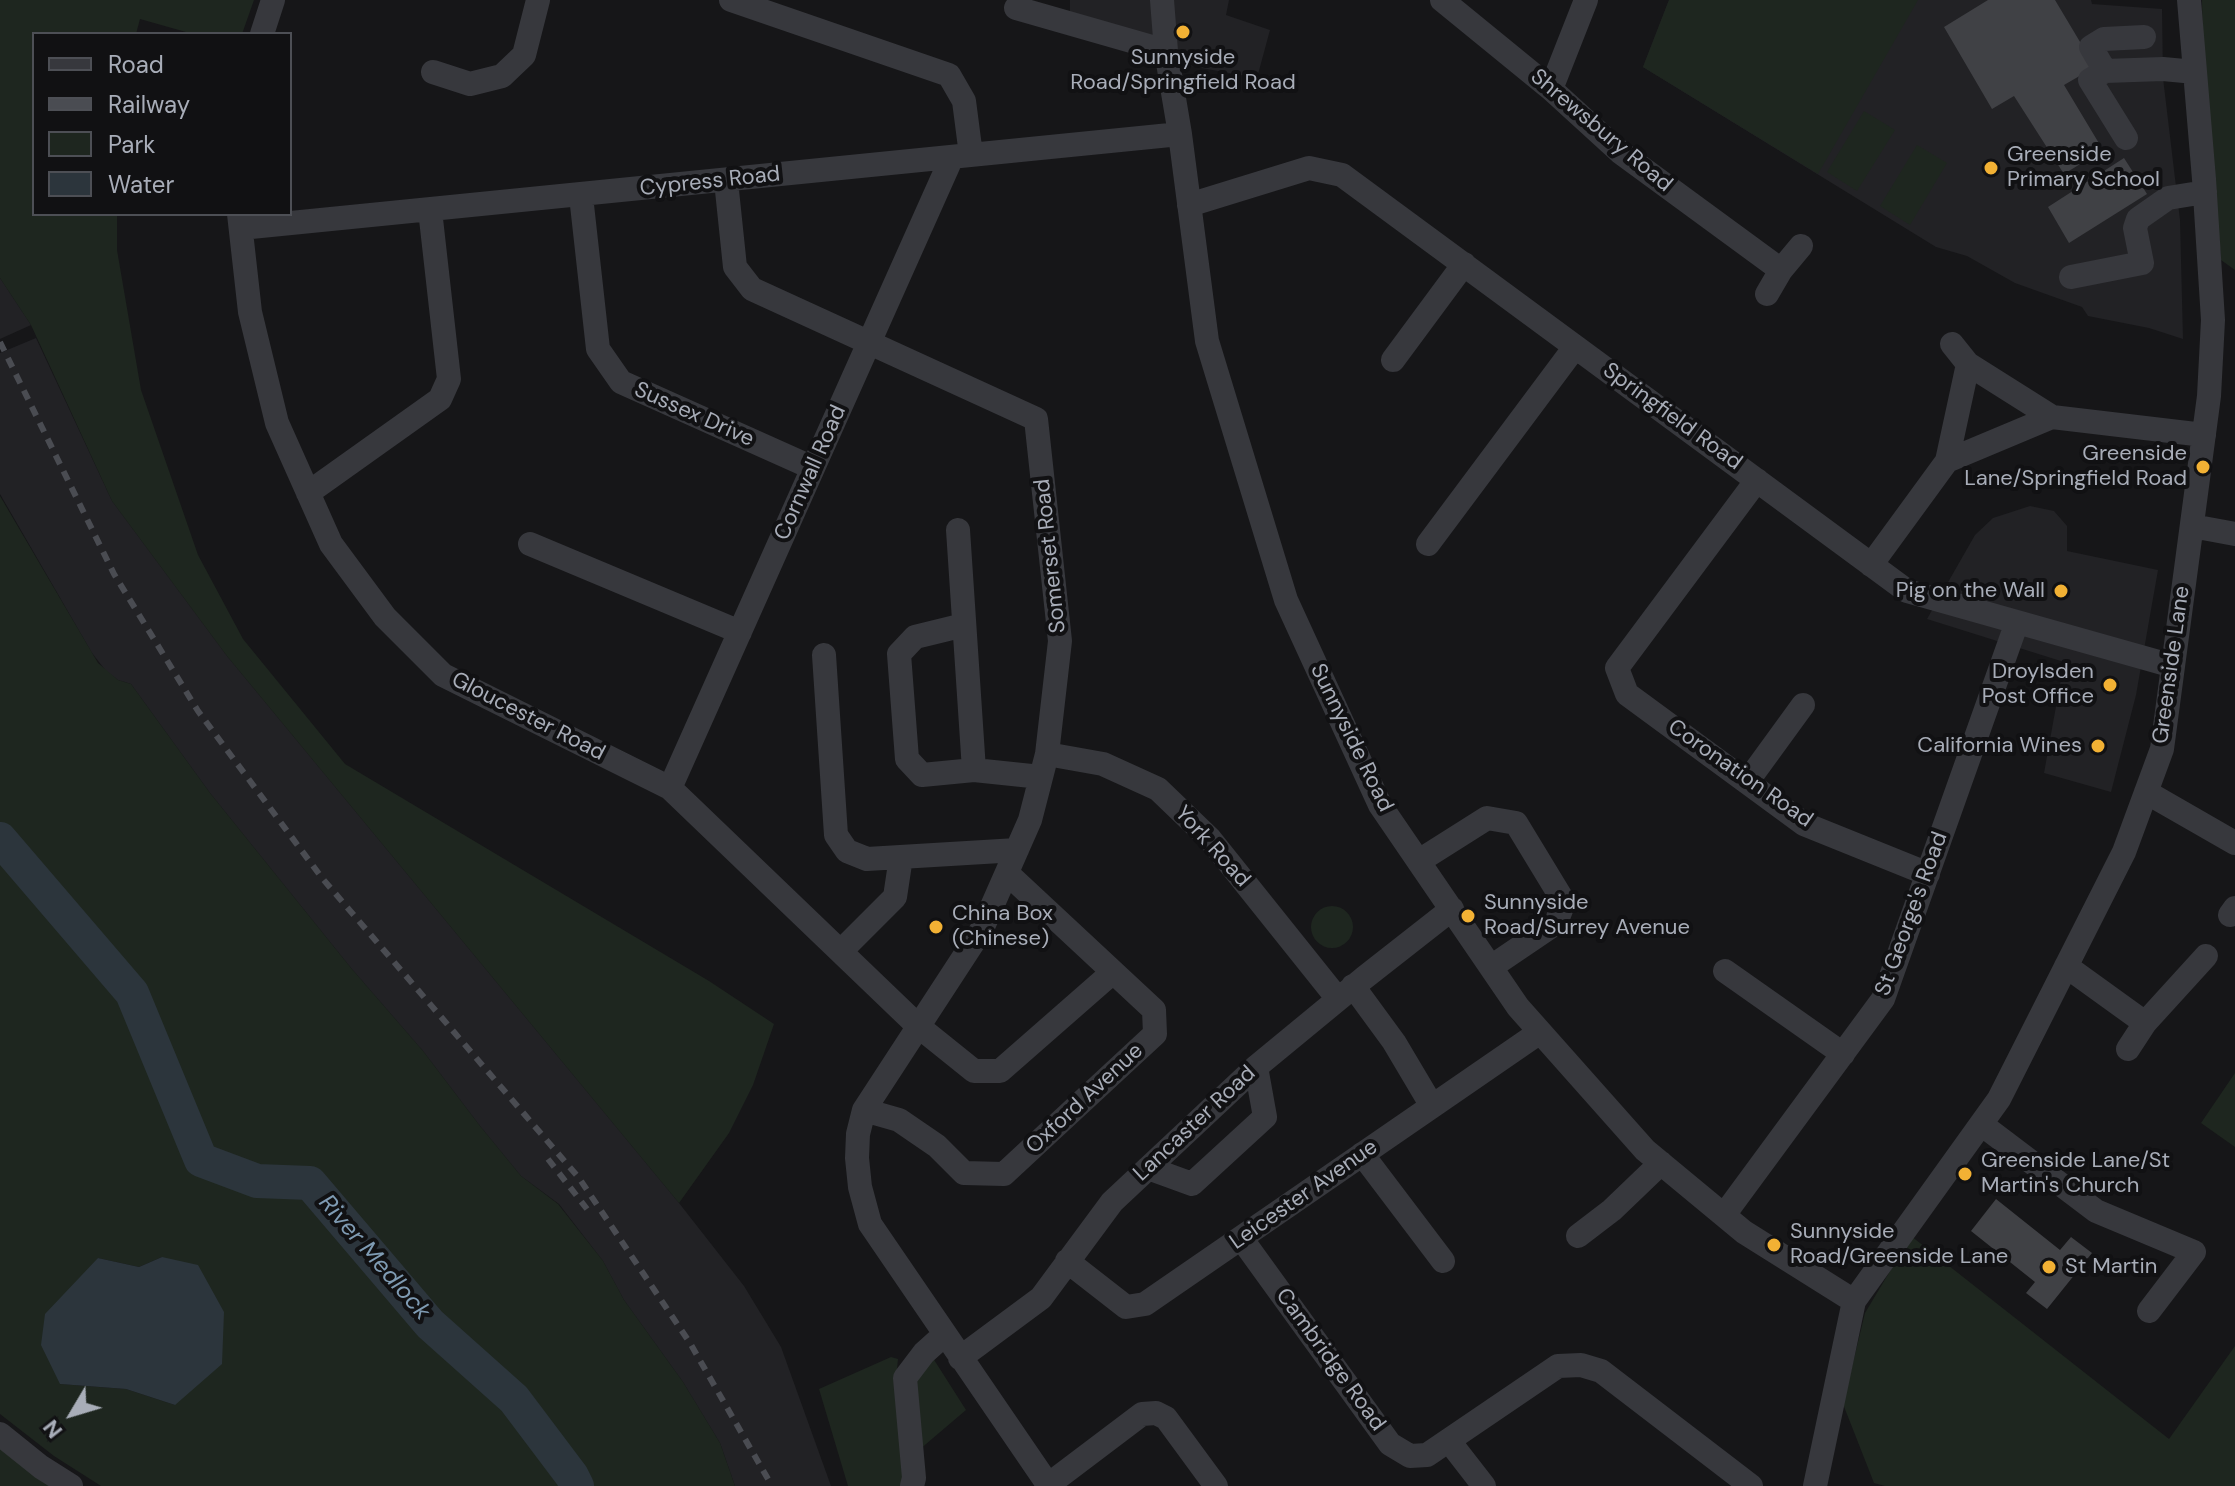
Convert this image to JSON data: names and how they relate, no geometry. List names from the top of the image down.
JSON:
{
  "streets": {
    "street": [
      "Shrewsbury Road",
      "Cypress Road",
      "Sussex Drive",
      "Springfield Road",
      "Cornwall Road",
      "Somerset Road",
      "Greenside Lane",
      "Gloucester Road",
      "Sunnyside Road",
      "Coronation Road",
      "York Road",
      "St George's Road",
      "Oxford Avenue",
      "Lancaster Road",
      "Leicester Avenue",
      "Cambridge Road"
    ]
  },
  "crossings": [
    ["Cypress Road", "Sussex Drive"],
    ["Cypress Road", "Cornwall Road"],
    ["Cypress Road", "Somerset Road"],
    ["Cypress Road", "Gloucester Road"],
    ["Cypress Road", "Sunnyside Road"],
    ["Sussex Drive", "Cornwall Road"],
    ["Springfield Road", "Greenside Lane"],
    ["Springfield Road", "Sunnyside Road"],
    ["Springfield Road", "Coronation Road"],
    ["Springfield Road", "St George's Road"],
    ["Cornwall Road", "Somerset Road"],
    ["Cornwall Road", "Gloucester Road"],
    ["Somerset Road", "Gloucester Road"],
    ["Somerset Road", "York Road"],
    ["Somerset Road", "Oxford Avenue"],
    ["Somerset Road", "Lancaster Road"],
    ["Greenside Lane", "Sunnyside Road"],
    ["Gloucester Road", "Oxford Avenue"],
    ["Sunnyside Road", "St George's Road"],
    ["Sunnyside Road", "Lancaster Road"],
    ["Sunnyside Road", "Leicester Avenue"],
    ["Coronation Road", "St George's Road"],
    ["York Road", "Lancaster Road"],
    ["York Road", "Leicester Avenue"],
    ["Lancaster Road", "Leicester Avenue"],
    ["Leicester Avenue", "Cambridge Road"]
  ],
  "water": ["River Medlock"],
  "places": [
    "Sunnyside Road/Springfield Road",
    "Greenside Primary School",
    "Greenside Lane/Springfield Road",
    "Pig on the Wall",
    "Droylsden Post Office",
    "California Wines",
    "Sunnyside Road/Surrey Avenue",
    "China Box (Chinese)",
    "Greenside Lane/St Martin's Church",
    "Sunnyside Road/Greenside Lane",
    "St Martin"
  ],
  "legend": [
    "Road",
    "Railway",
    "Park",
    "Water"
  ],
  "north": "bottom left"
}
